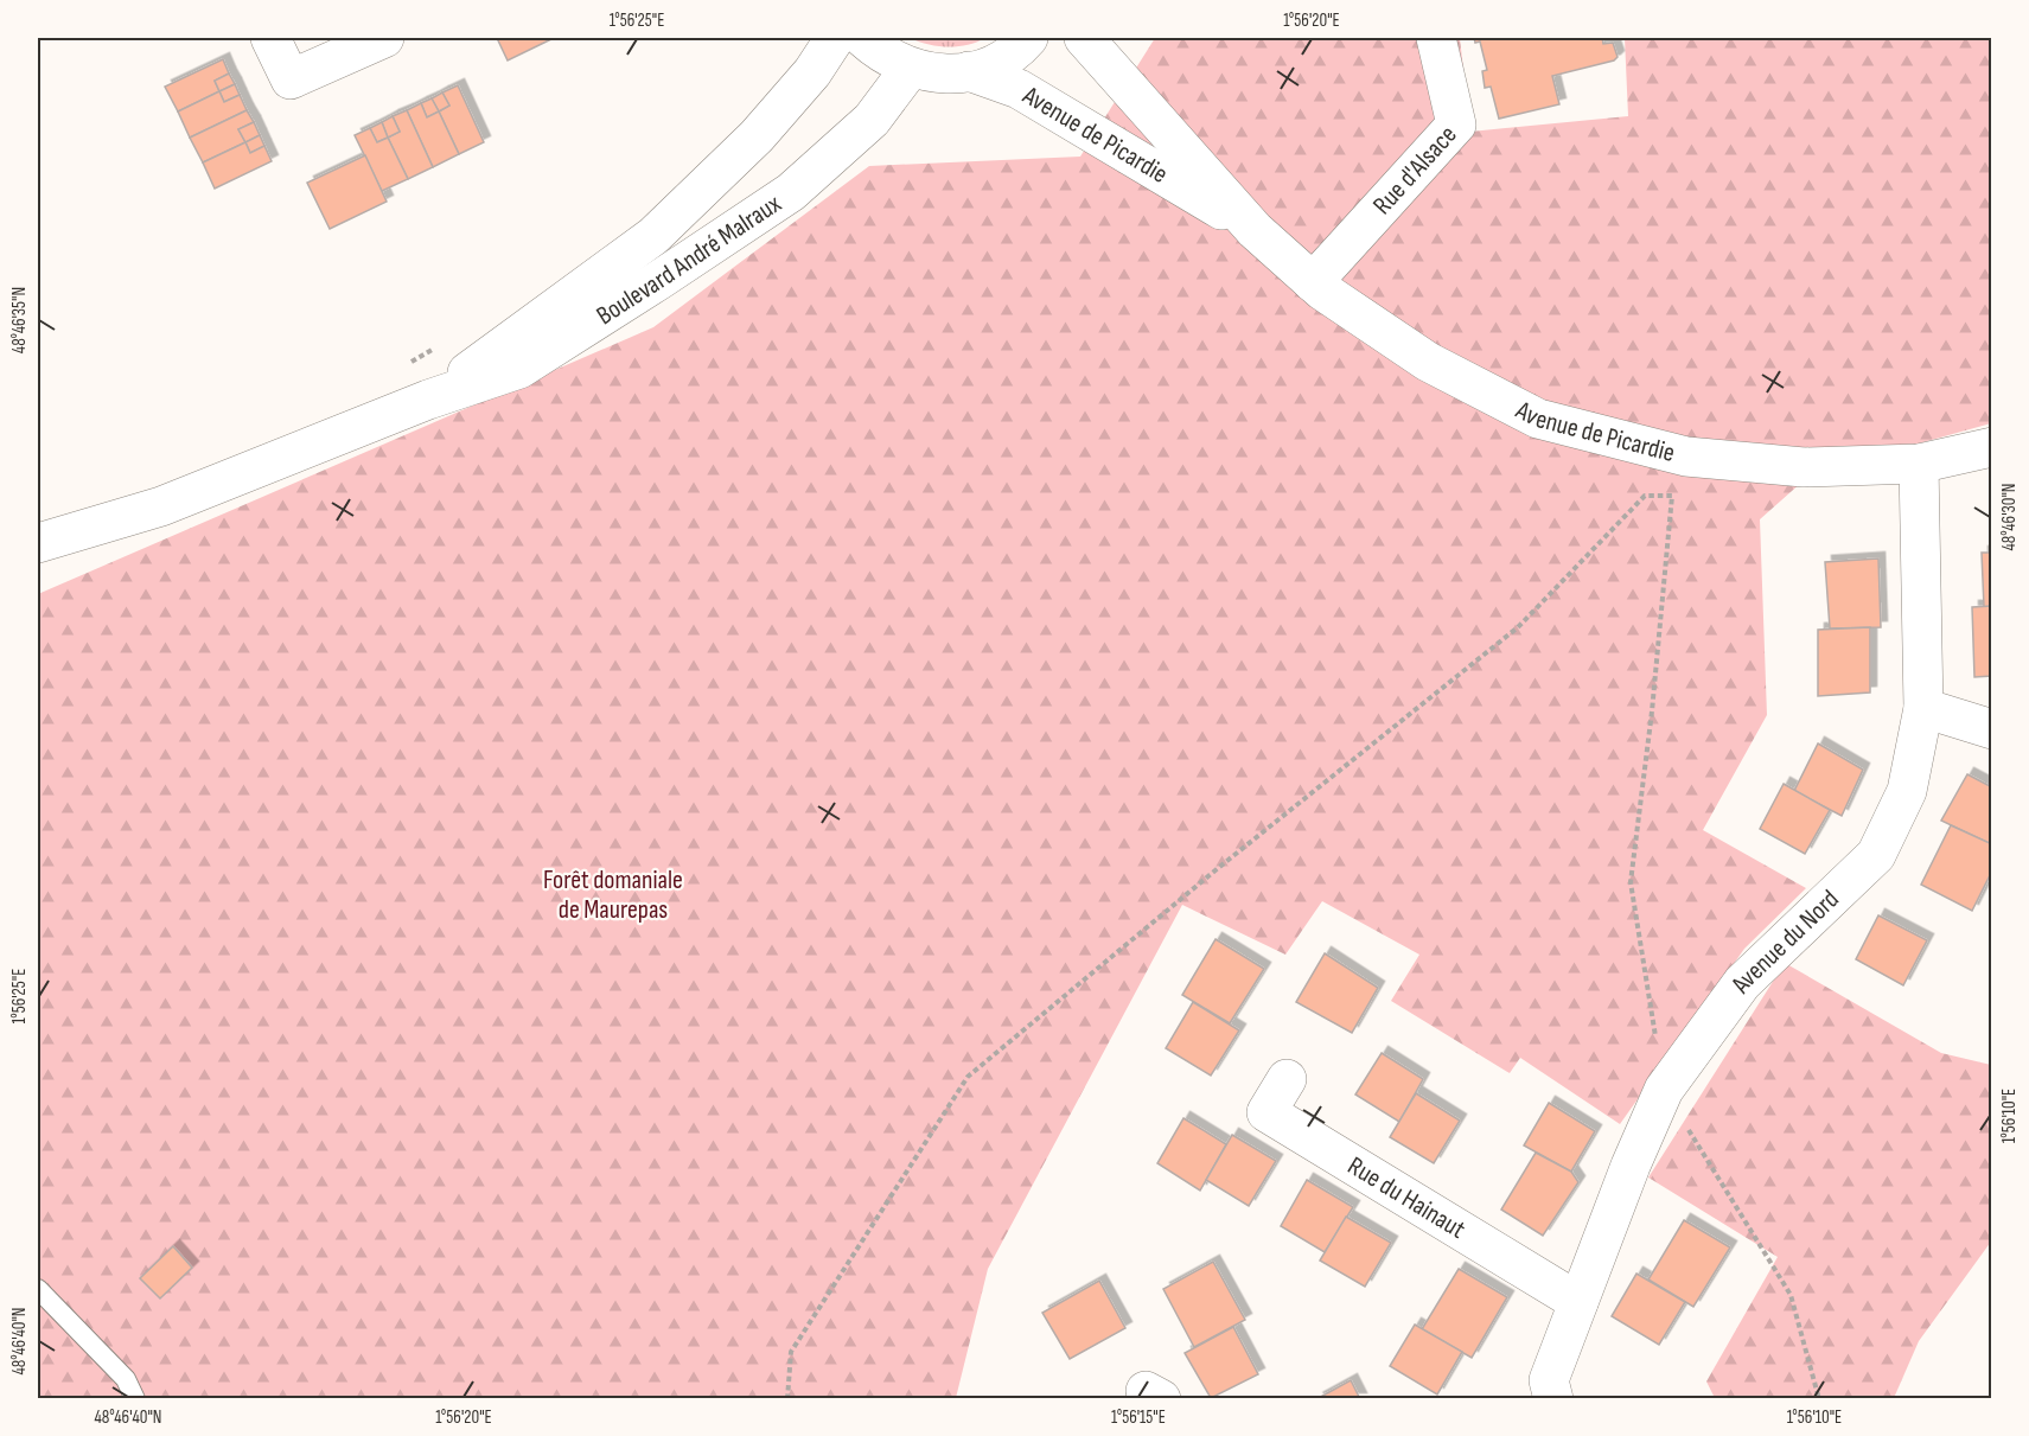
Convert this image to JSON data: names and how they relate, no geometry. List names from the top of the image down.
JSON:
{
  "streets": {
    "street": [
      "Avenue de Picardie",
      "Rue d'Alsace",
      "Boulevard André Malraux",
      "Avenue du Nord",
      "Rue du Hainaut"
    ]
  },
  "crossings": [
    ["Avenue de Picardie", "Rue d'Alsace"],
    ["Avenue de Picardie", "Avenue du Nord"],
    ["Avenue du Nord", "Rue du Hainaut"]
  ],
  "parks": ["Forêt domaniale de Maurepas"],
  "coordinates": [
    "1°56'25\"E",
    "1°56'20\"E",
    "48°46'35\"N",
    "48°46'30\"N",
    "1°56'10\"E",
    "48°46'40\"N",
    "1°56'15\"E"
  ]
}
